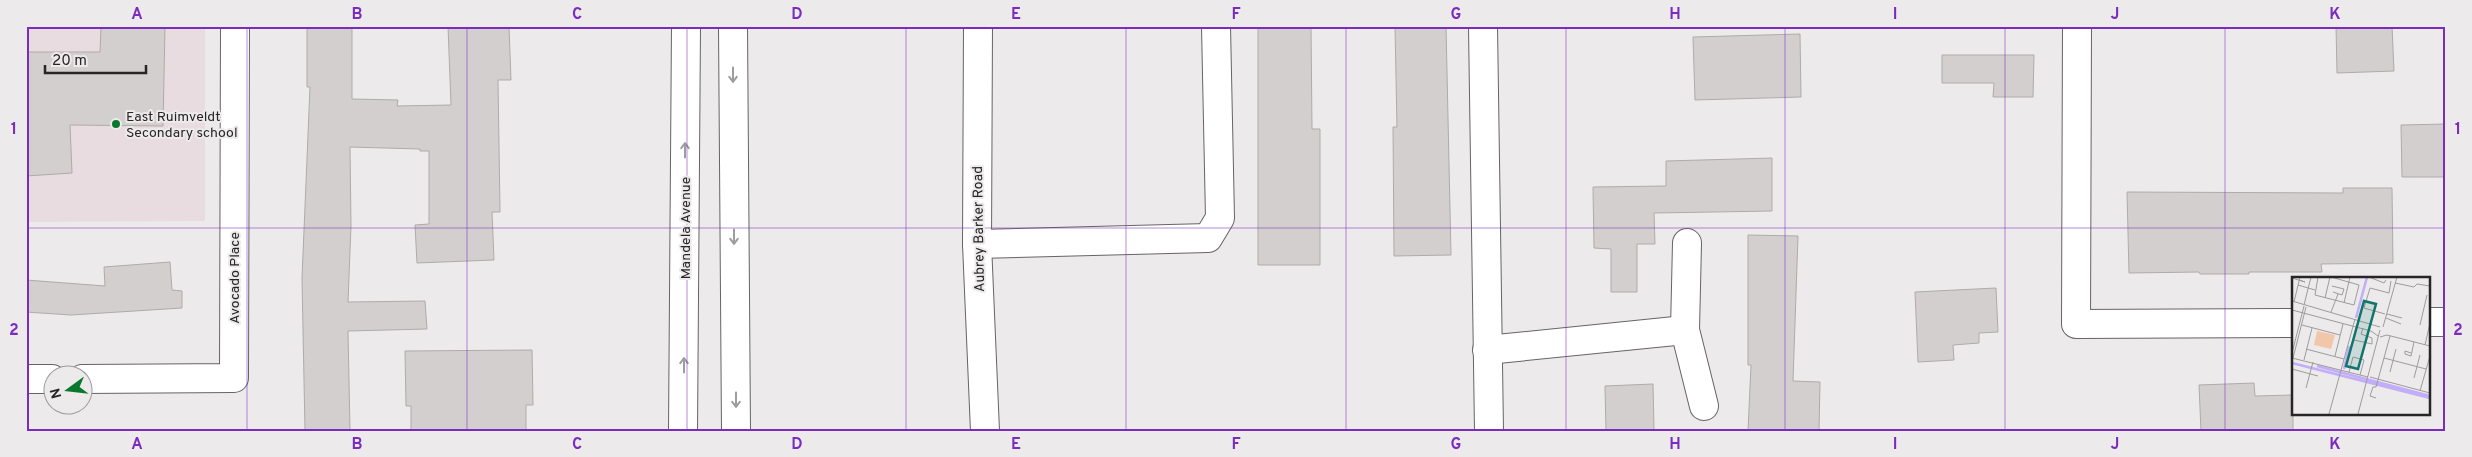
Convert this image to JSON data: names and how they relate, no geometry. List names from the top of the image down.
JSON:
{
  "streets": {
    "street": ["Mandela Avenue", "Aubrey Barker Road", "Avocado Place"]
  },
  "places": ["East Ruimveldt Secondary school"],
  "scale_bar": "20 m",
  "north": "left",
  "grid": {
    "columns": [
      "A",
      "B",
      "C",
      "D",
      "E",
      "F",
      "G",
      "H",
      "I",
      "J",
      "K"
    ],
    "rows": ["1", "2"]
  }
}
